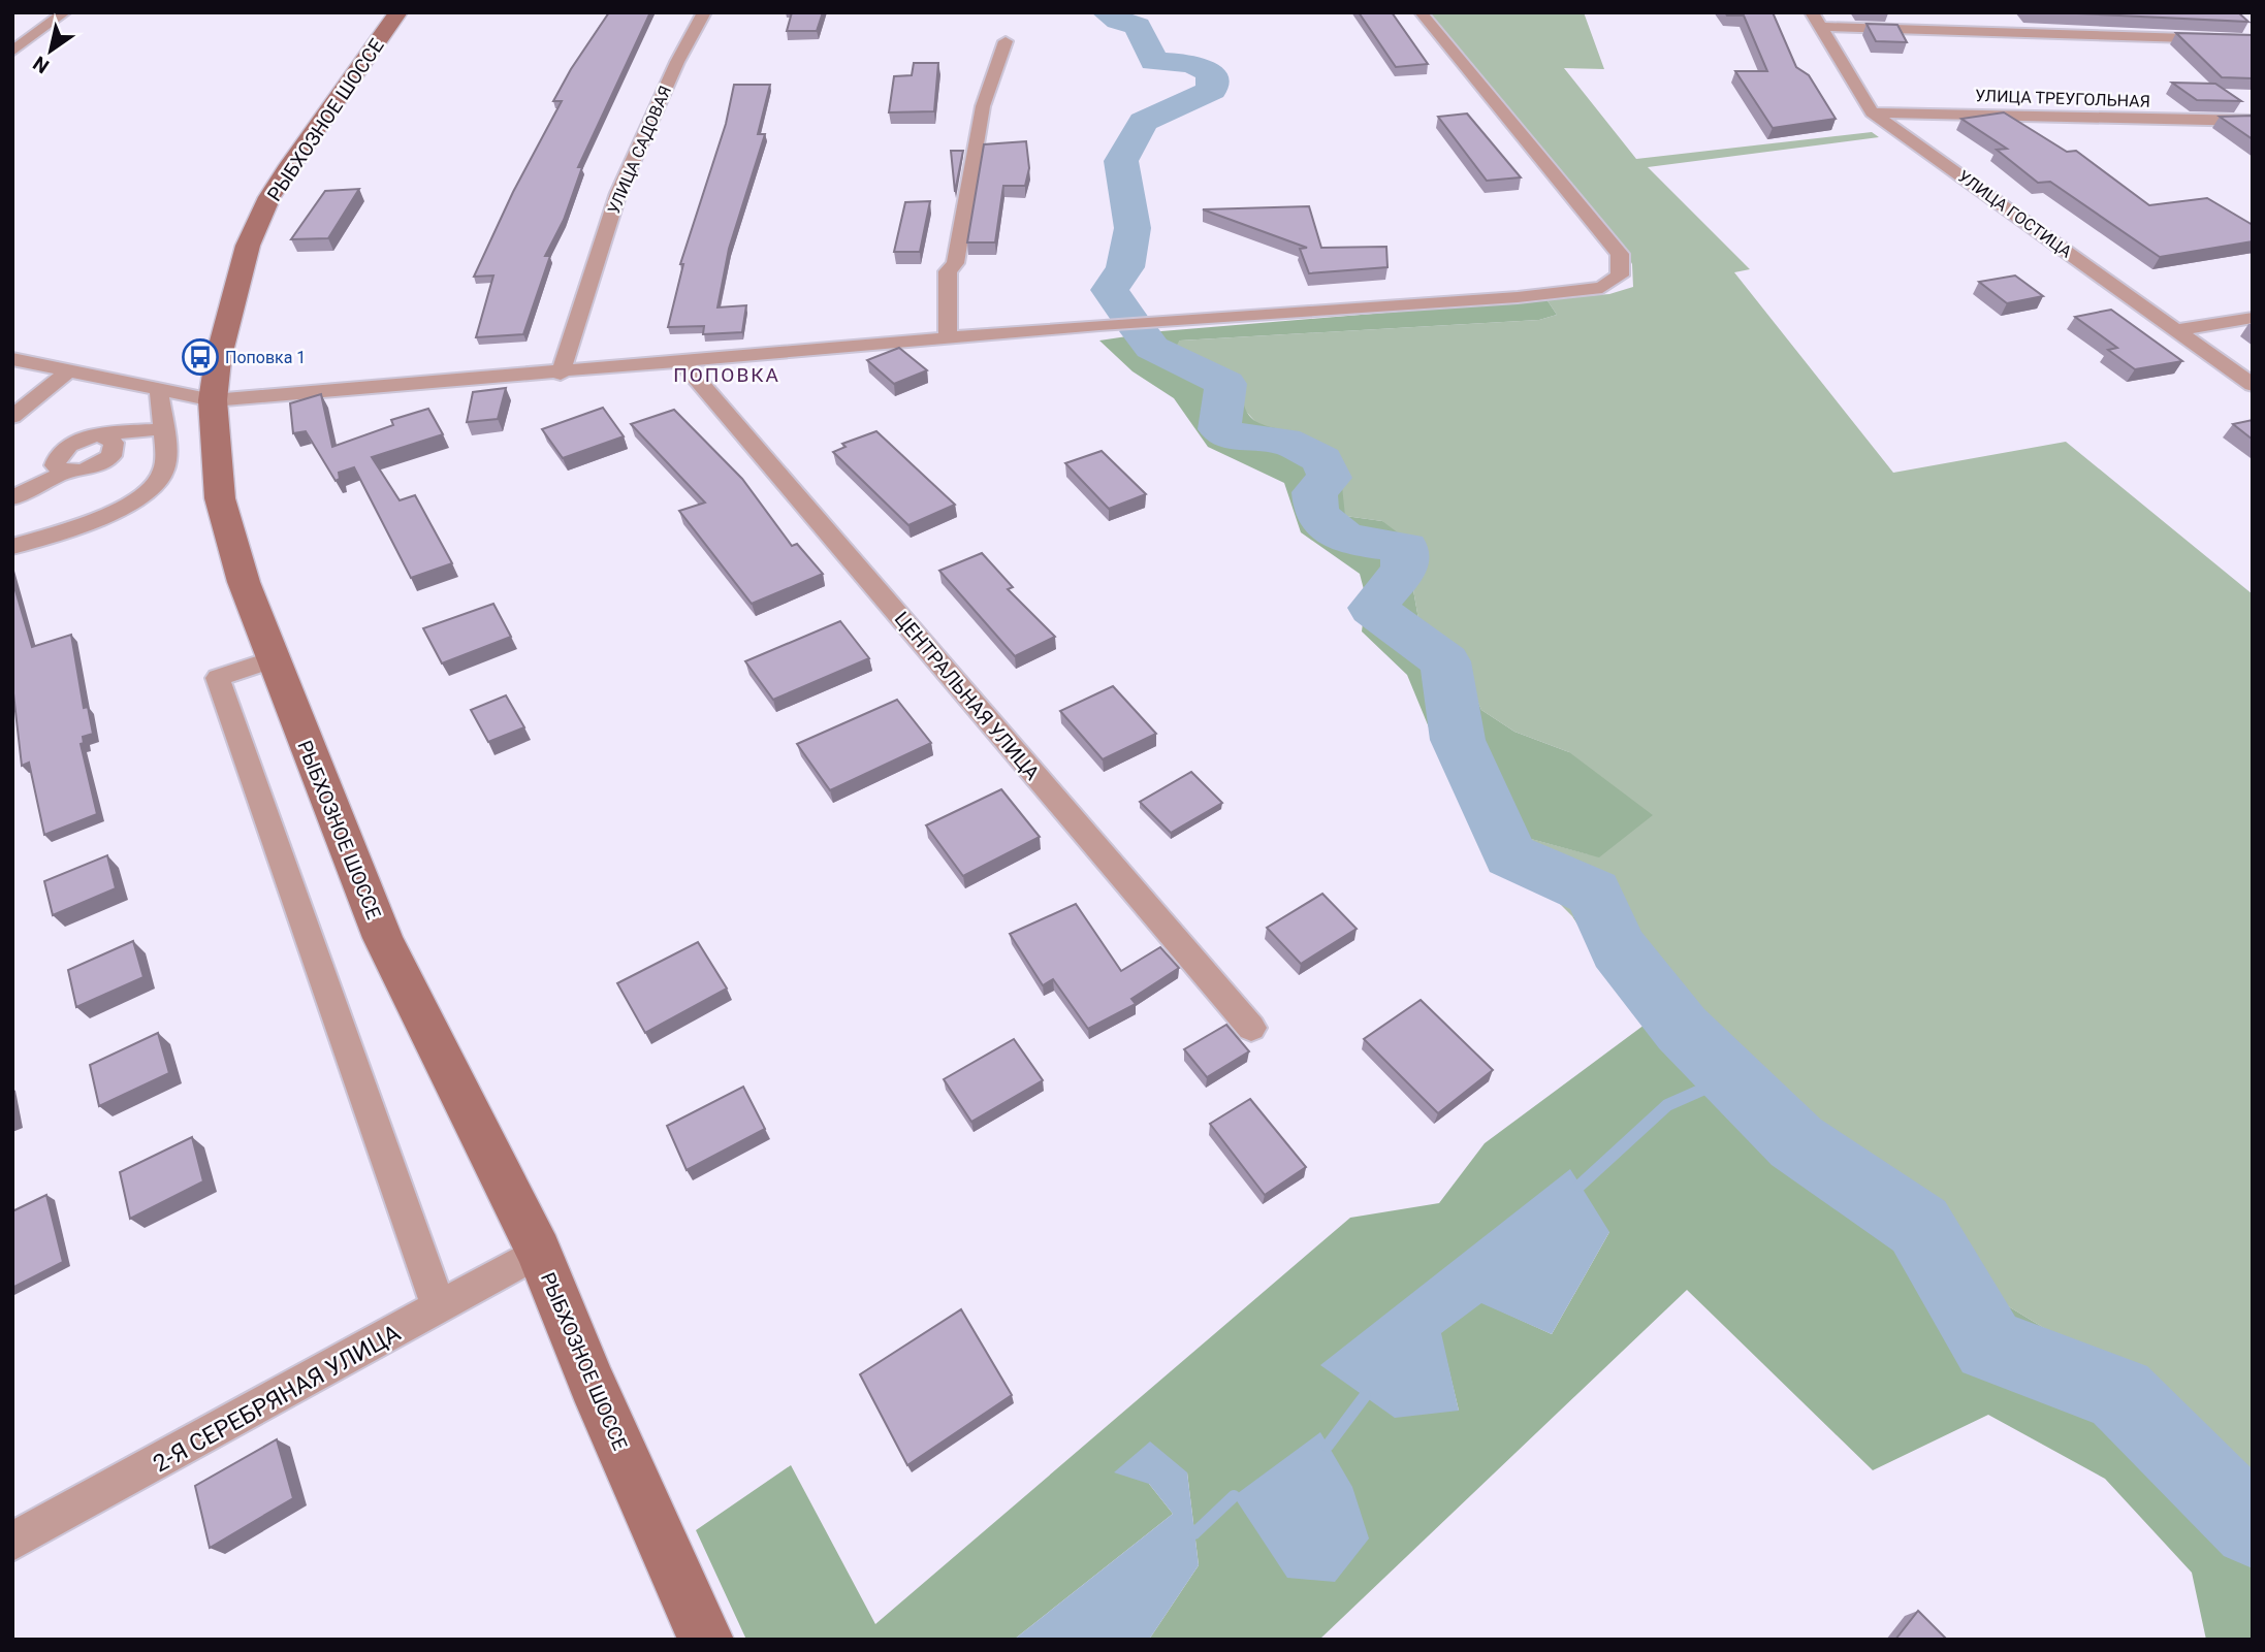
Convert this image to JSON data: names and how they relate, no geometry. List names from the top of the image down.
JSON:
{
  "streets": {
    "street": [
      "УЛИЦА ТРЕУГОЛЬНАЯ",
      "РЫБХОЗНОЕ ШОССЕ",
      "УЛИЦА САДОВАЯ",
      "УЛИЦА ГОСТИЦА",
      "ЦЕНТРАЛЬНАЯ УЛИЦА",
      "2-Я СЕРЕБРЯНАЯ УЛИЦА"
    ]
  },
  "crossings": [
    ["УЛИЦА ТРЕУГОЛЬНАЯ", "УЛИЦА ГОСТИЦА"],
    ["РЫБХОЗНОЕ ШОССЕ", "2-Я СЕРЕБРЯНАЯ УЛИЦА"]
  ],
  "districts": ["ПОПОВКА"],
  "places": {
    "bus stop": ["Поповка 1"]
  },
  "north": "bottom left"
}
